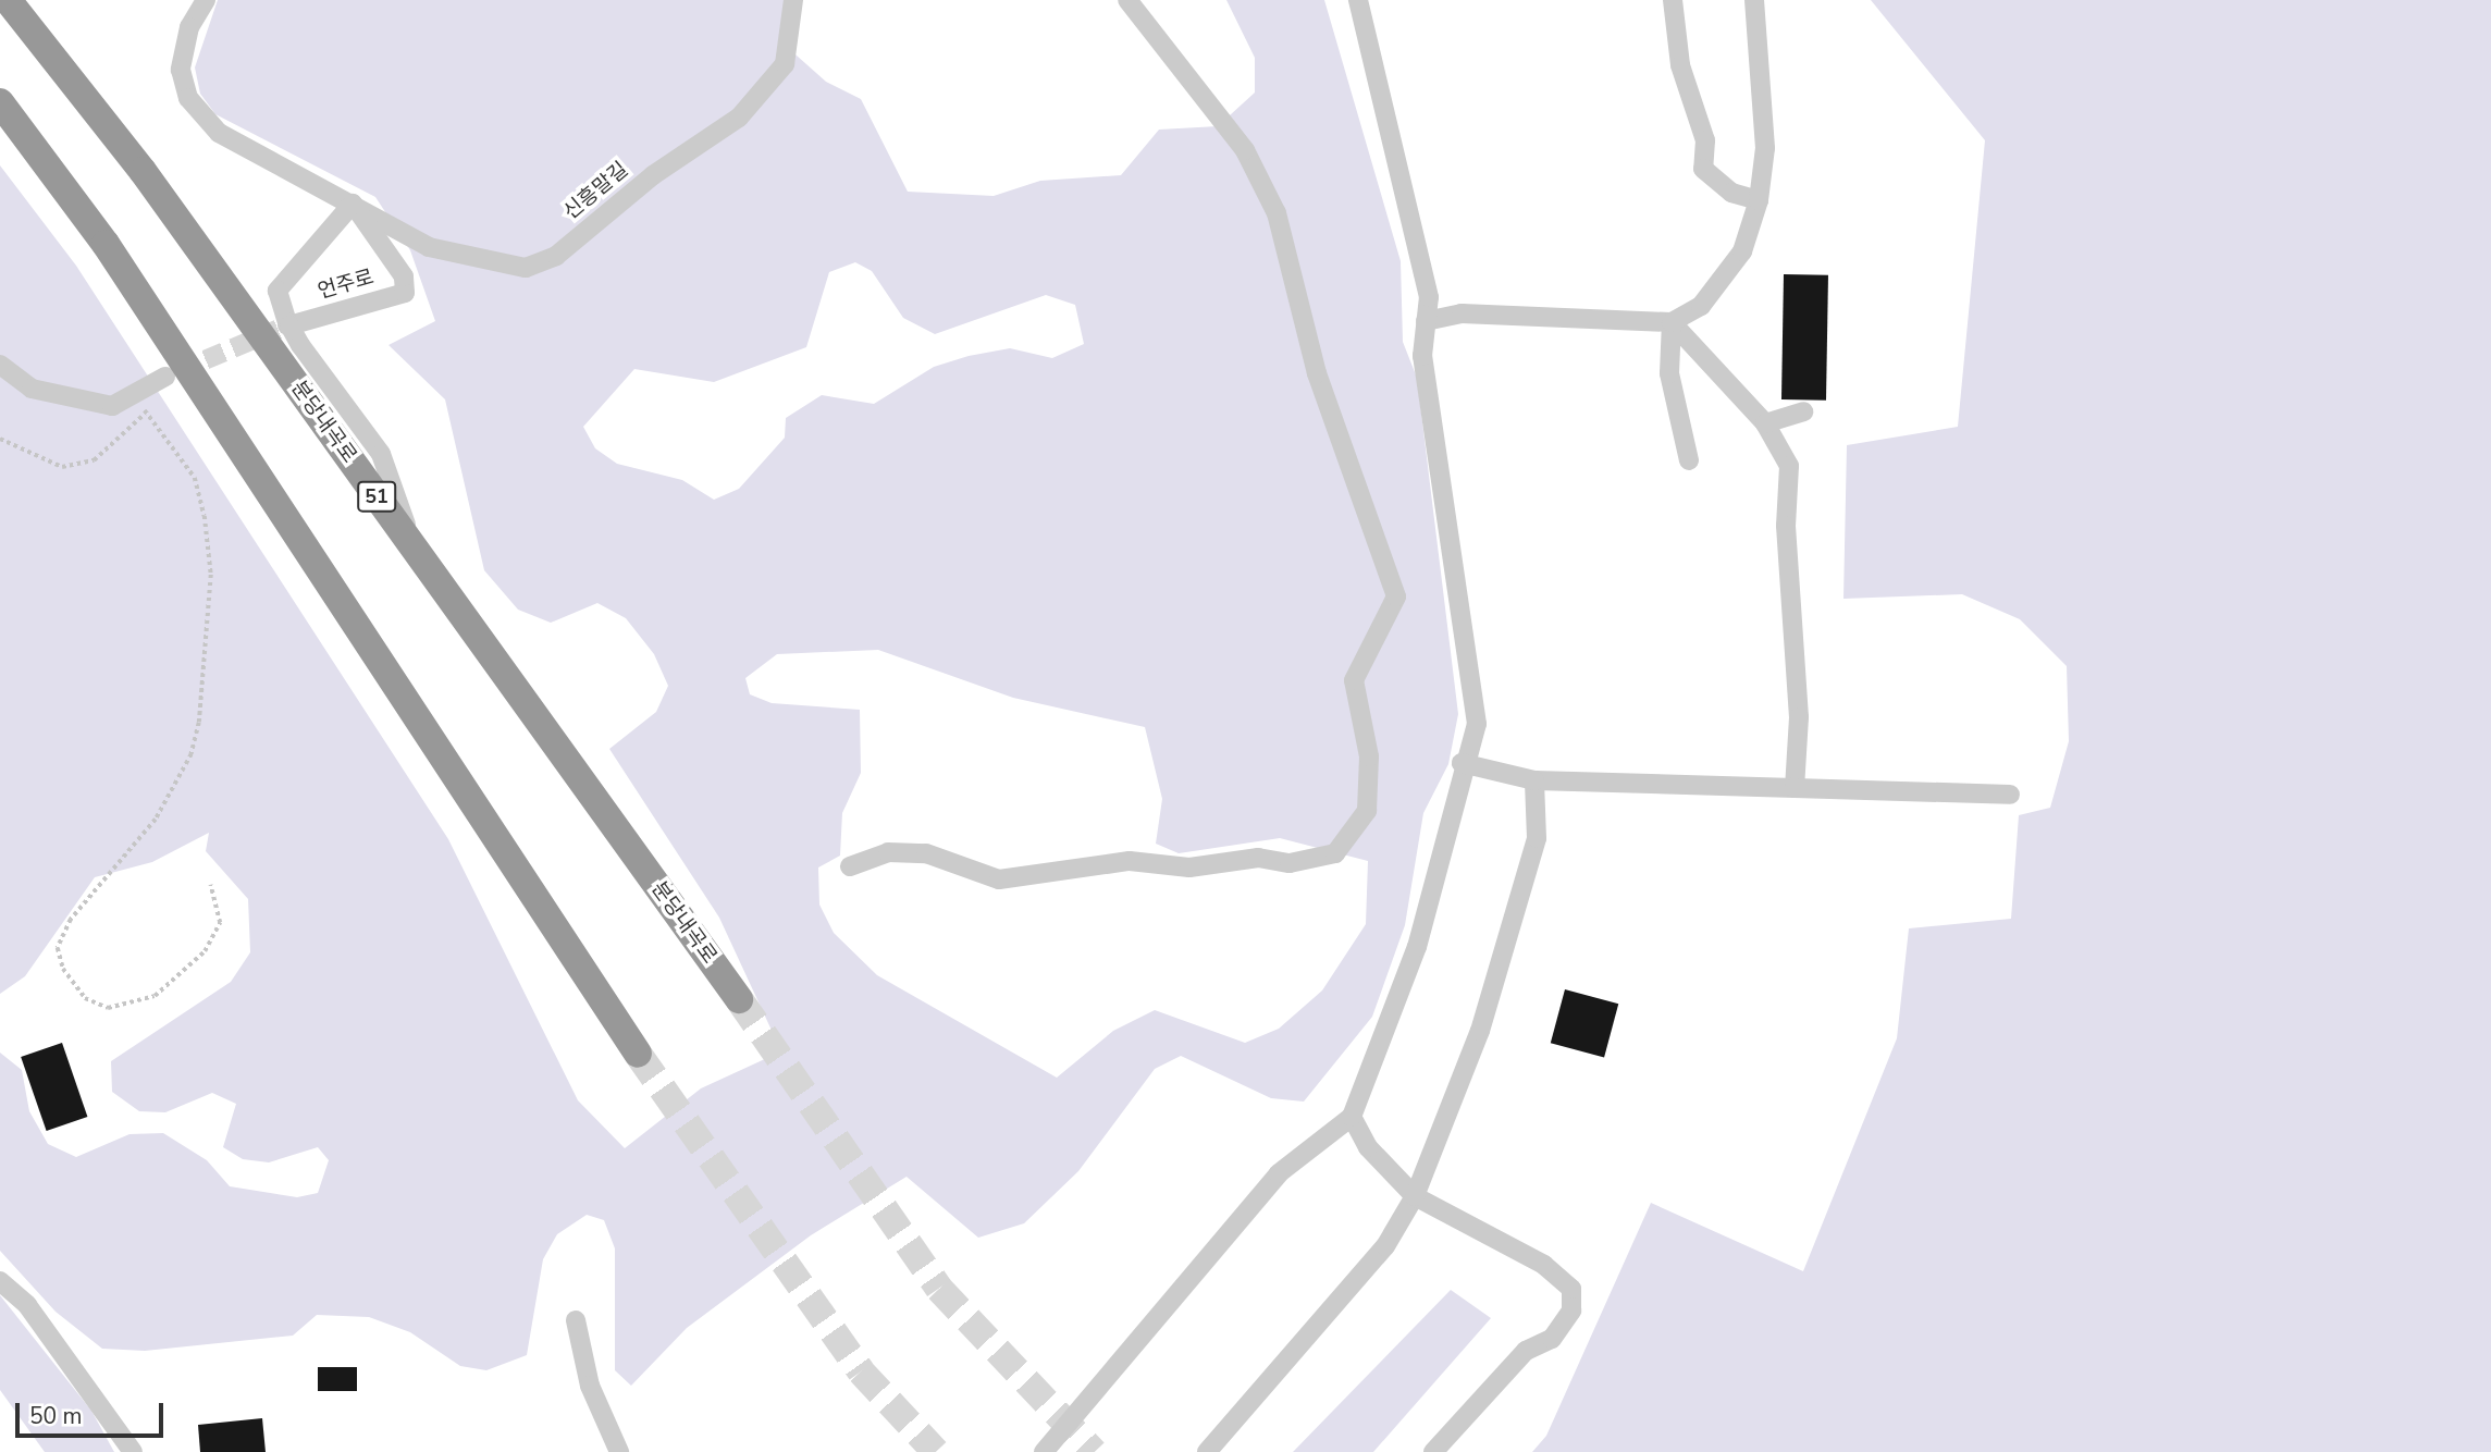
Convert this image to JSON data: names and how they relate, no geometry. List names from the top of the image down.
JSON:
{
  "streets": {
    "highway": ["분당내곡로", "51"],
    "street": ["신흥말길", "언주로"]
  },
  "crossings": [
    ["신흥말길", "언주로"]
  ],
  "scale_bar": "50 m"
}
